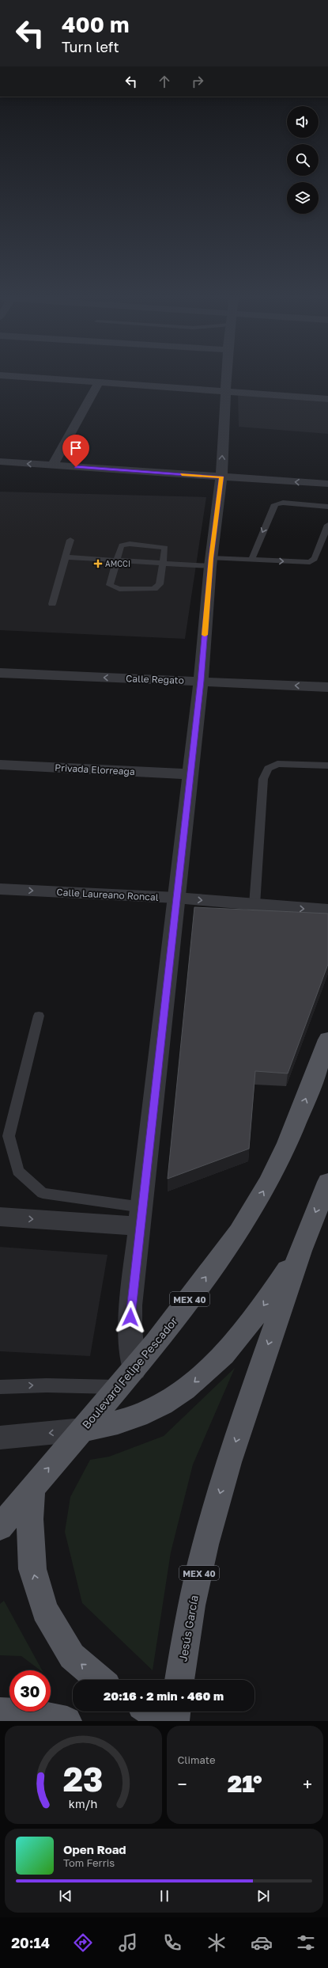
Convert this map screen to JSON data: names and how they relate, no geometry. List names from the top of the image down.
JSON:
{
  "streets": {
    "main road": ["MEX 40", "Boulevard Felipe Pescador", "Jesús García"],
    "street": ["Calle Regato", "Privada Elorreaga", "Calle Laureano Roncal"]
  },
  "crossings": [
    ["MEX 40", "Jesús García"]
  ],
  "one_way": ["Calle Regato", "Calle Laureano Roncal", "Jesús García"],
  "places": {
    "health": ["AMCCI"]
  },
  "page": {
    "turn": ["400 m", "Turn left"],
    "limit": "30",
    "trip": "20:16 · 2 min · 460 m",
    "tile": "Climate",
    "heat": ["−", "21°", "+"],
    "song": ["Open Road", "Tom Ferris"],
    "tabs": "20:14",
    "gauge": ["23", "km/h"]
  }
}
